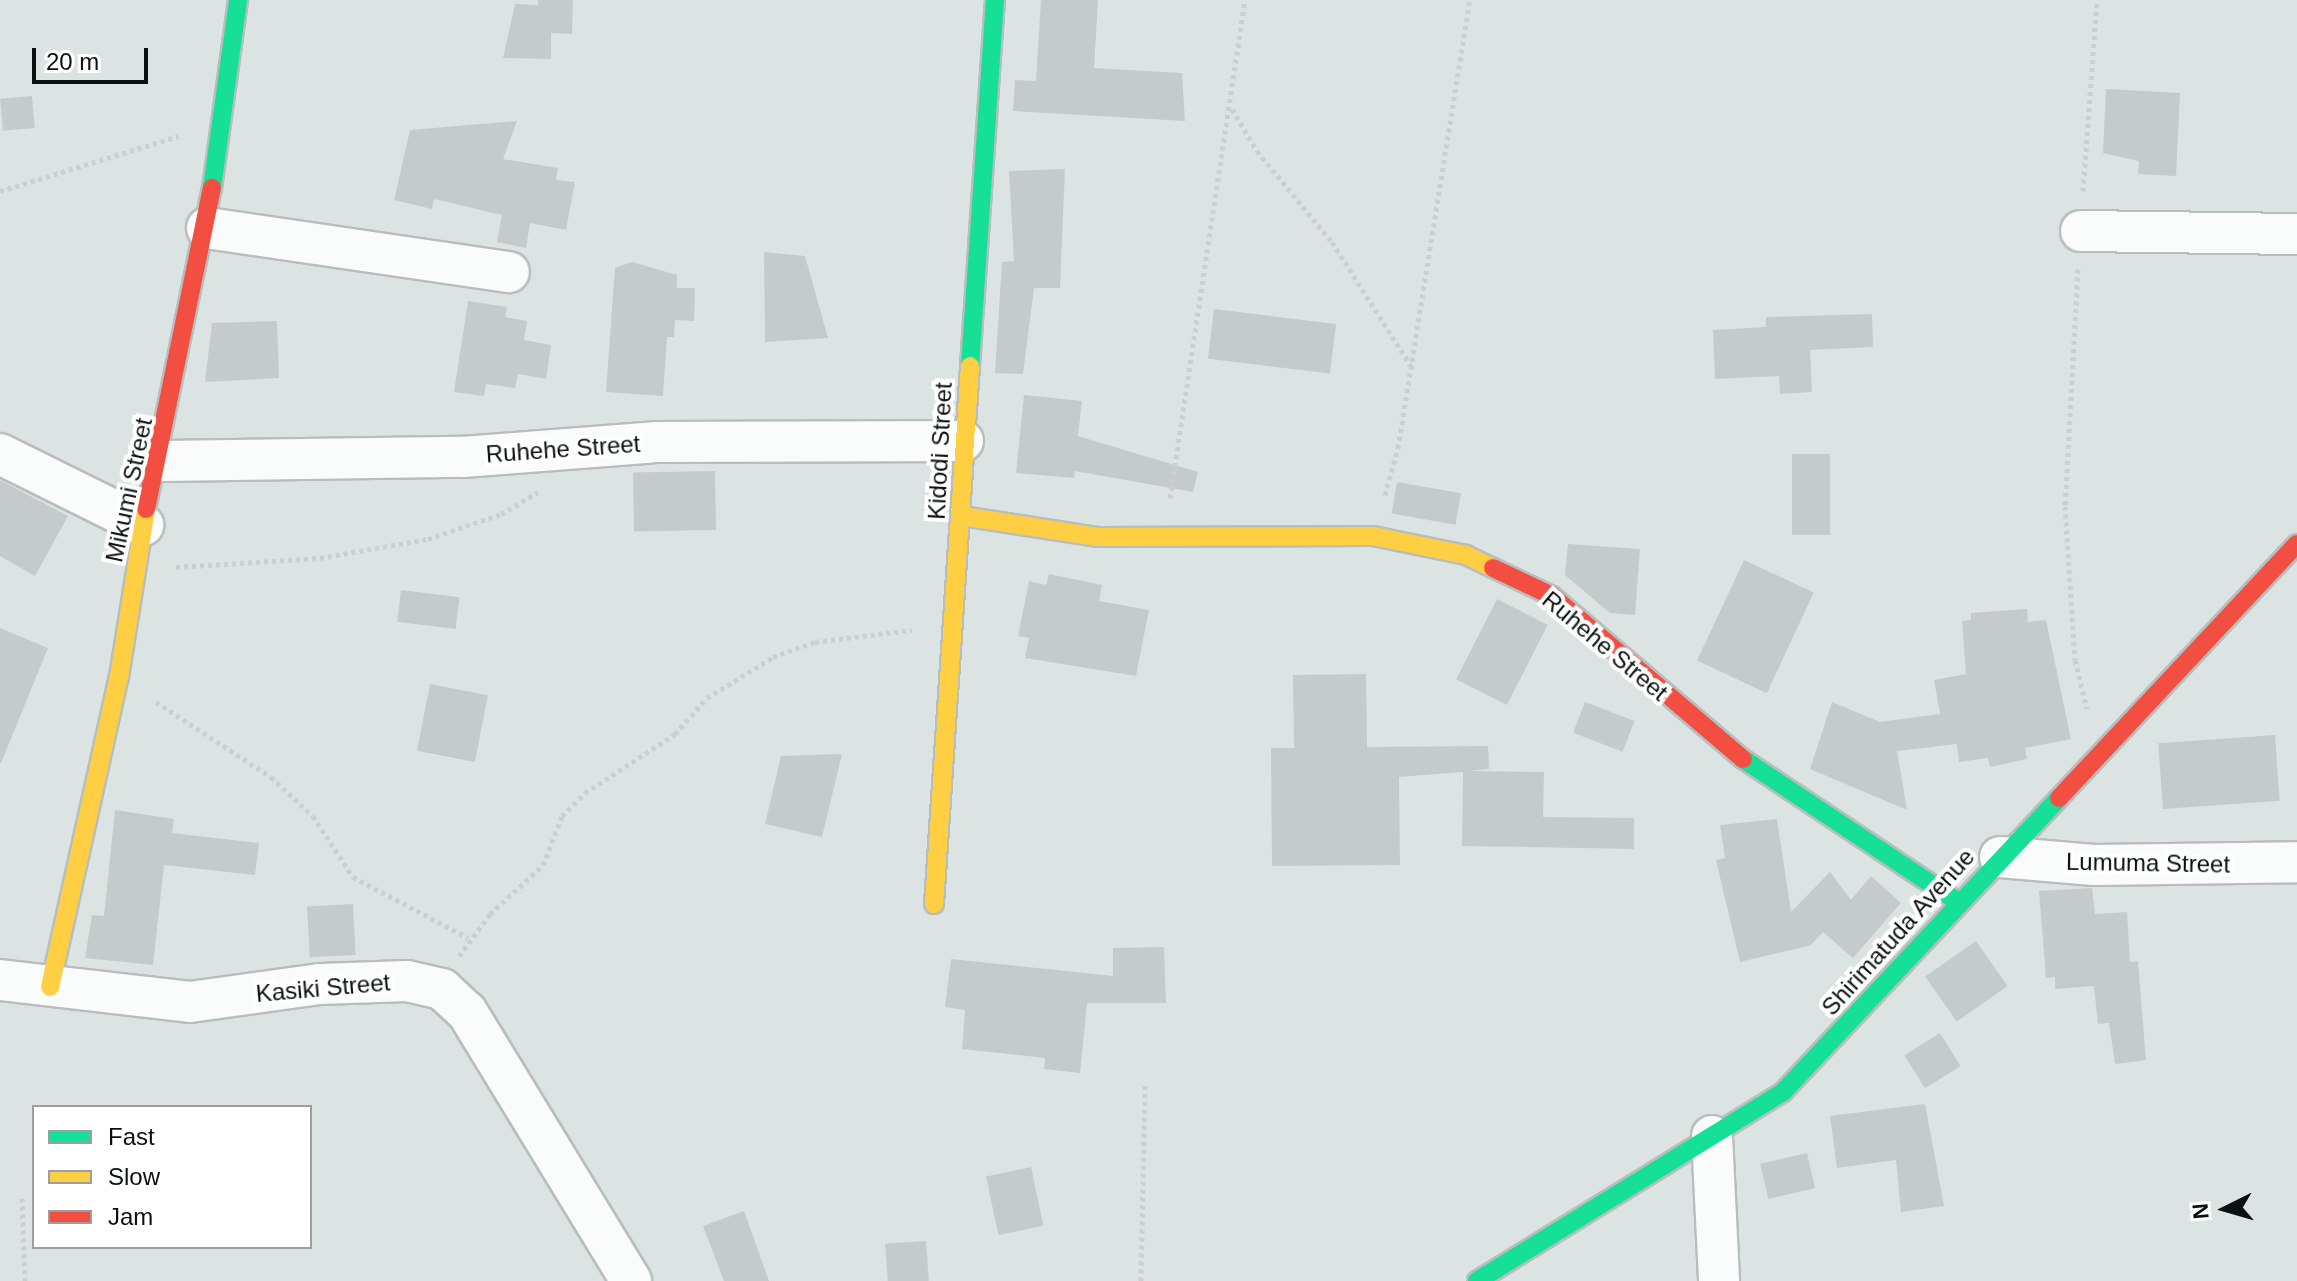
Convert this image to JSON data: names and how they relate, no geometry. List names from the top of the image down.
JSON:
{
  "streets": {
    "street": [
      "Ruhehe Street",
      "Kidodi Street",
      "Mikumi Street",
      "Lumuma Street",
      "Shirimatuda Avenue",
      "Kasiki Street"
    ]
  },
  "crossings": [
    ["Ruhehe Street", "Kidodi Street"],
    ["Ruhehe Street", "Mikumi Street"],
    ["Ruhehe Street", "Shirimatuda Avenue"],
    ["Mikumi Street", "Kasiki Street"],
    ["Lumuma Street", "Shirimatuda Avenue"]
  ],
  "legend": ["Fast", "Slow", "Jam"],
  "scale_bar": "20 m",
  "north": "left"
}
